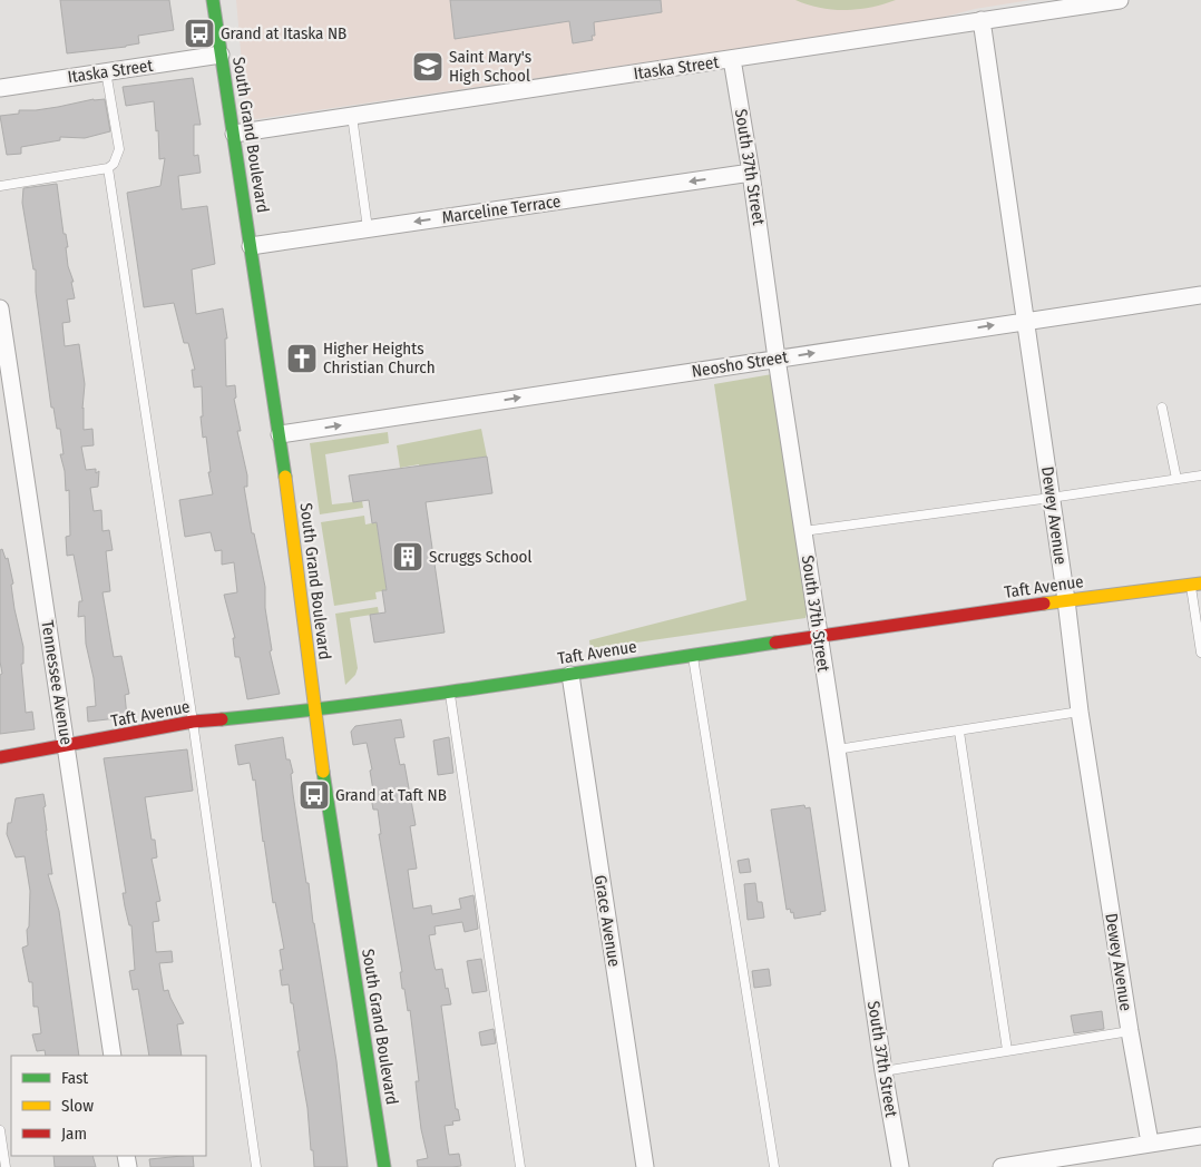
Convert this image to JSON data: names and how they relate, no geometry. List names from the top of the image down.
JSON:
{
  "streets": {
    "street": [
      "Itaska Street",
      "South Grand Boulevard",
      "South 37th Street",
      "Marceline Terrace",
      "Neosho Street",
      "Dewey Avenue",
      "Taft Avenue",
      "Tennessee Avenue",
      "Grace Avenue"
    ]
  },
  "crossings": [
    ["Itaska Street", "South Grand Boulevard"],
    ["Itaska Street", "South 37th Street"],
    ["Itaska Street", "Dewey Avenue"],
    ["South Grand Boulevard", "Marceline Terrace"],
    ["South Grand Boulevard", "Neosho Street"],
    ["South Grand Boulevard", "Taft Avenue"],
    ["South 37th Street", "Marceline Terrace"],
    ["South 37th Street", "Neosho Street"],
    ["South 37th Street", "Taft Avenue"],
    ["Neosho Street", "Dewey Avenue"],
    ["Dewey Avenue", "Taft Avenue"],
    ["Taft Avenue", "Tennessee Avenue"],
    ["Taft Avenue", "Grace Avenue"]
  ],
  "one_way": ["Marceline Terrace", "Neosho Street"],
  "places": {
    "bus stop": ["Grand at Itaska NB", "Grand at Taft NB"],
    "school or university": ["Saint Mary's High School"],
    "church": ["Higher Heights Christian Church"],
    "building": ["Scruggs School"]
  },
  "legend": ["Fast", "Slow", "Jam"]
}
